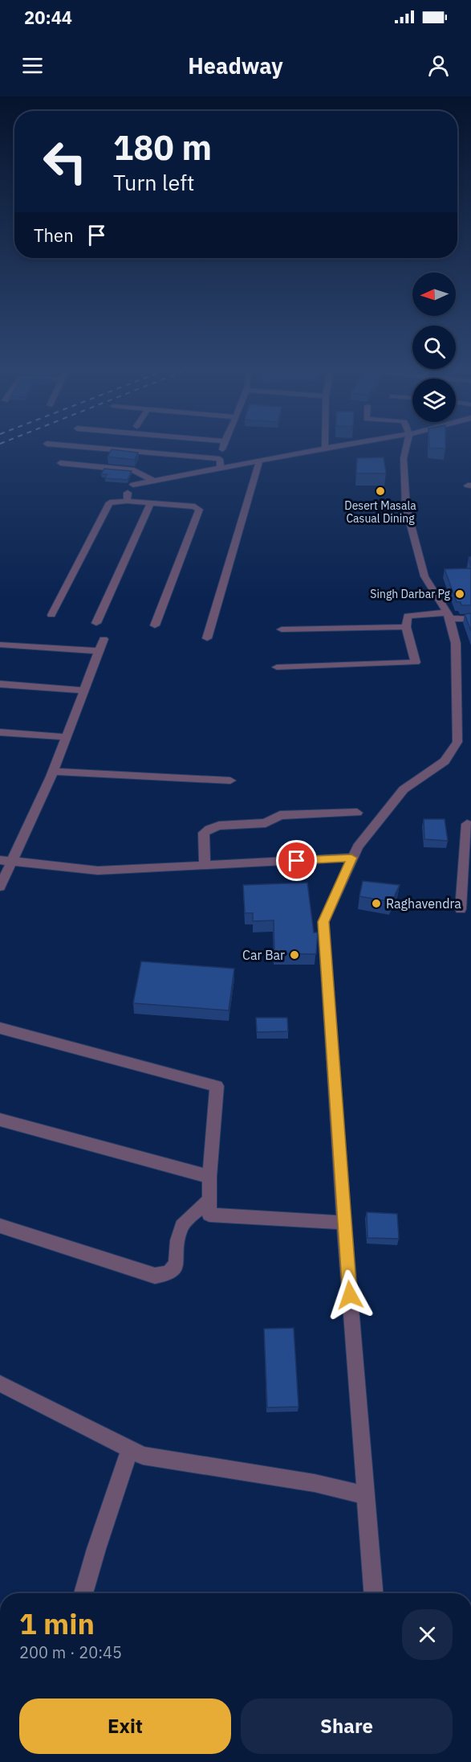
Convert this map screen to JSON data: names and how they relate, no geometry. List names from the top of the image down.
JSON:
{
  "places": [
    "Desert Masala Casual Dining",
    "Singh Darbar Pg",
    "Raghavendra",
    "Car Bar"
  ],
  "north": "left",
  "page": {
    "status": "20:44",
    "header": "Headway",
    "turn": ["180 m", "Turn left"],
    "then": "Then",
    "heading": ["1 min", "200 m · 20:45"],
    "buttons": ["Exit", "Share"]
  }
}
